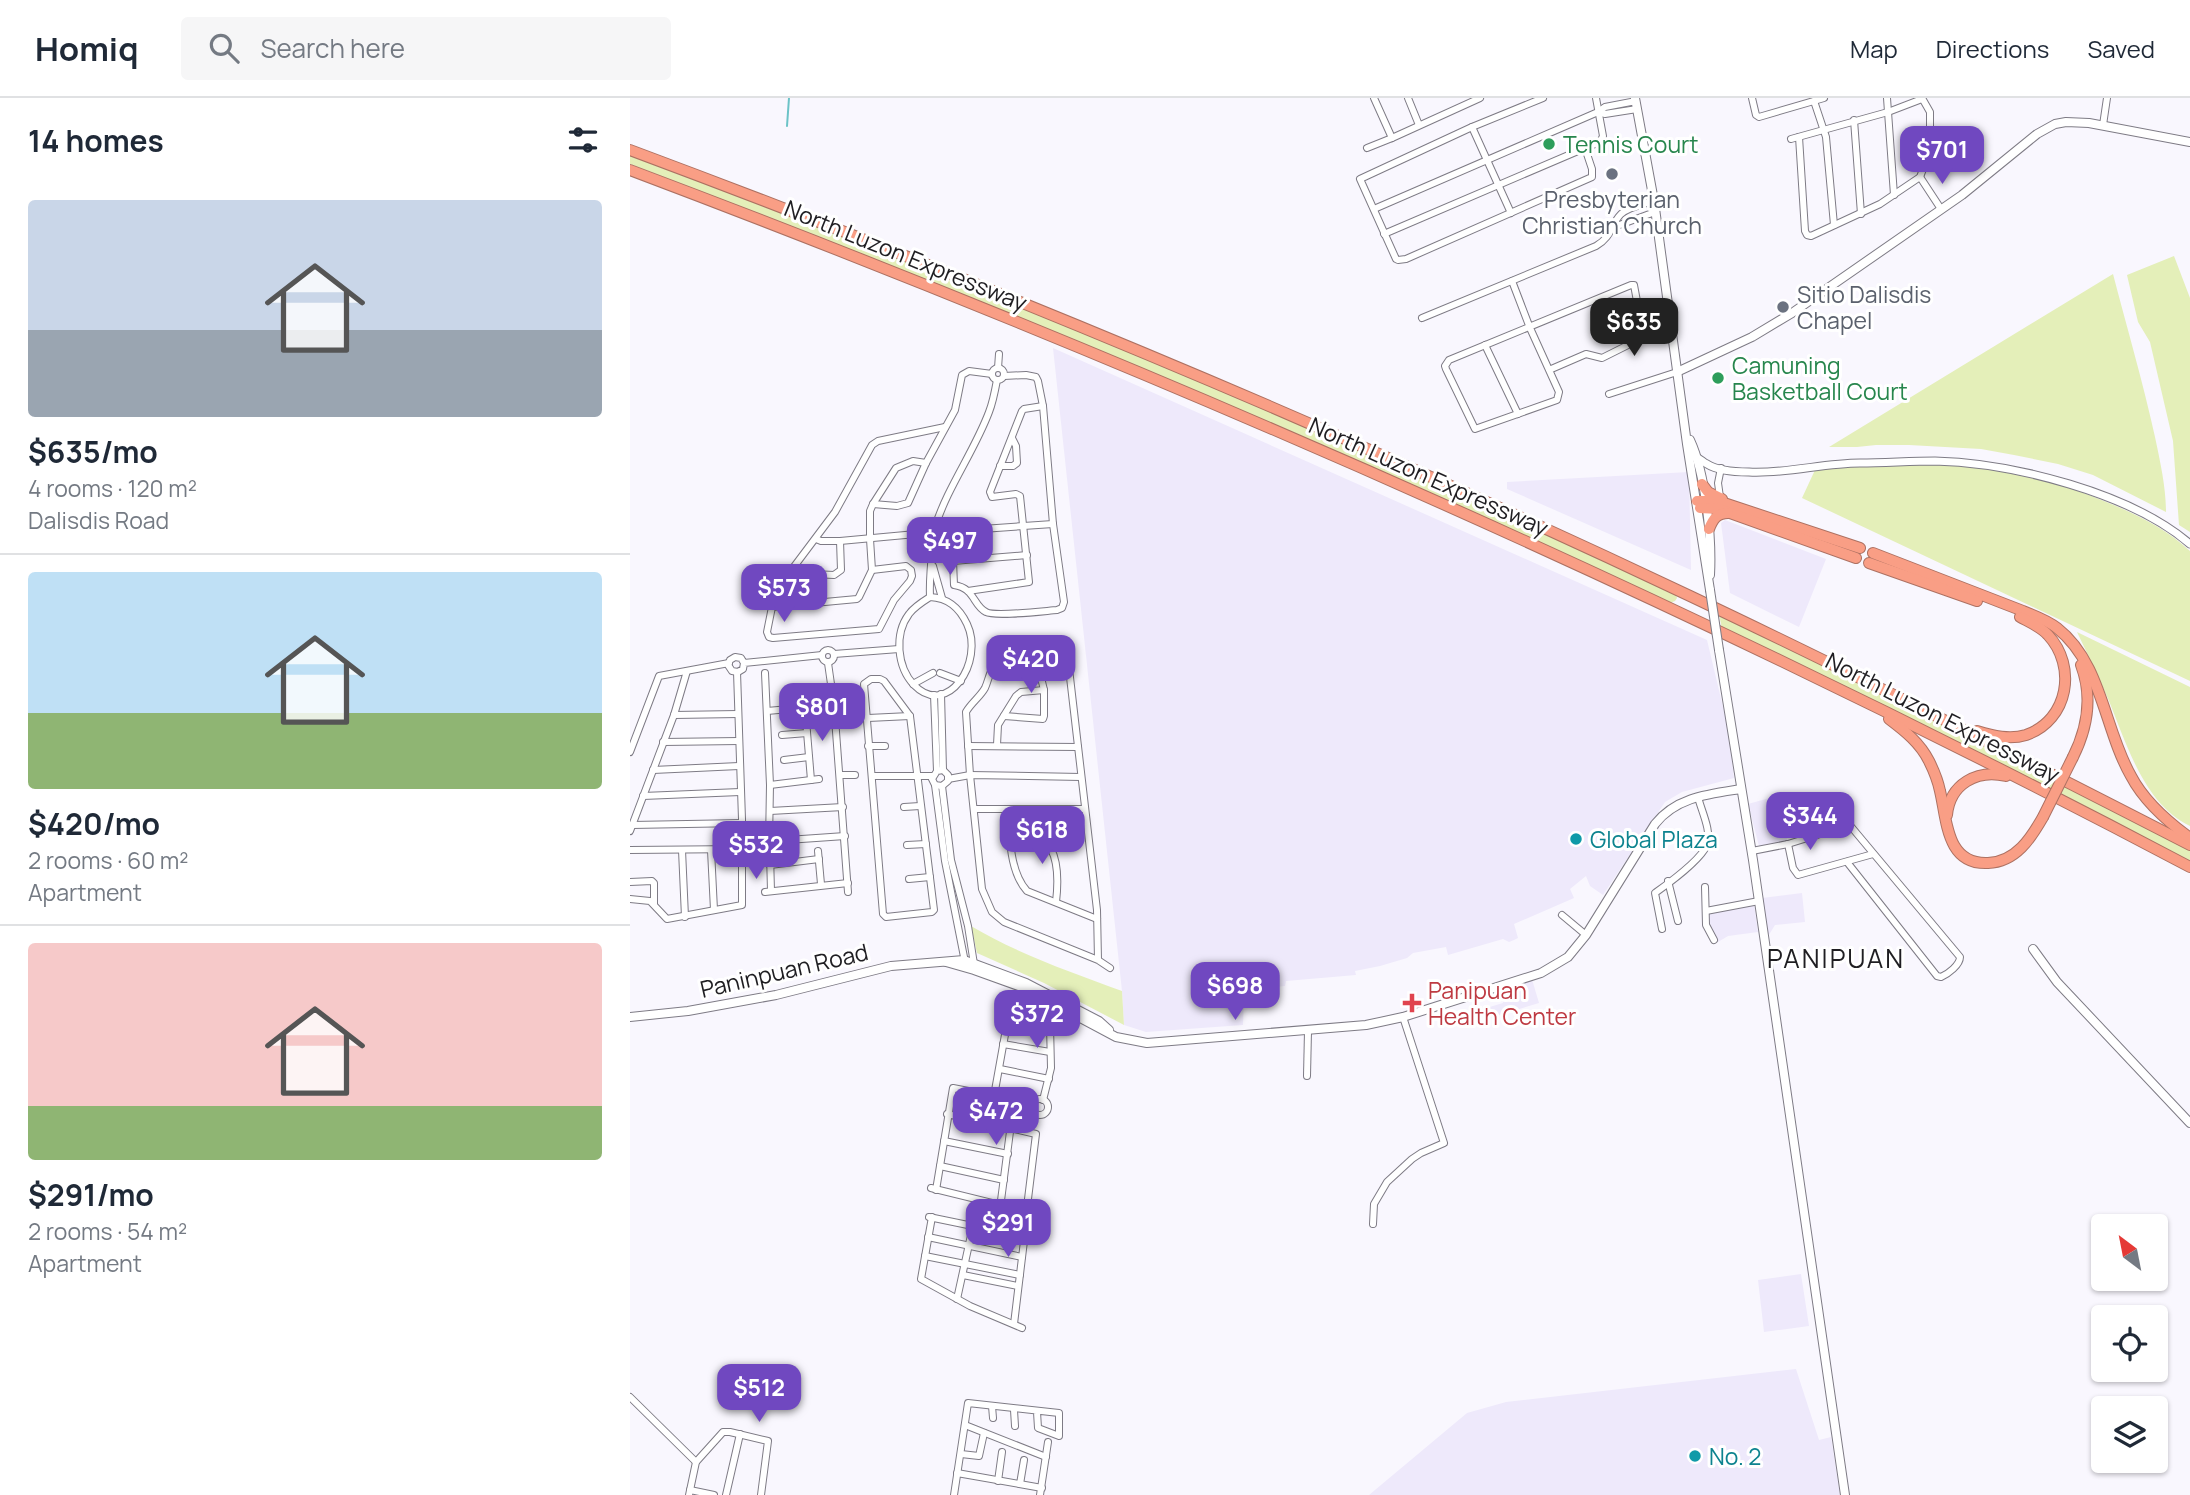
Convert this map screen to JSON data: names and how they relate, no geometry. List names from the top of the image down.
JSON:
{
  "streets": {
    "highway": ["North Luzon Expressway"],
    "main road": ["Paninpuan Road"]
  },
  "districts": ["PANIPUAN"],
  "places": {
    "other": [
      "Tennis Court",
      "Presbyterian Christian Church",
      "Sitio Dalisdis Chapel",
      "Camuning Basketball Court",
      "Global Plaza",
      "No. 2"
    ],
    "health": ["Panipuan Health Center"]
  },
  "north": "top left",
  "page": {
    "header": "Homiq",
    "search": "Search here",
    "nav": ["Map", "Directions", "Saved"],
    "heading": "14 homes",
    "price": [
      "$701",
      "$635",
      "$497",
      "$573",
      "$420",
      "$801",
      "$344",
      "$618",
      "$532",
      "$698",
      "$372",
      "$472",
      "$291",
      "$512"
    ],
    "list": [
      {
        "name": "$635/mo",
        "note": "4 rooms · 120 m² · Dalisdis Road"
      },
      {
        "name": "$420/mo",
        "note": "2 rooms · 60 m² · Apartment"
      },
      {
        "name": "$291/mo",
        "note": "2 rooms · 54 m² · Apartment"
      }
    ]
  }
}
